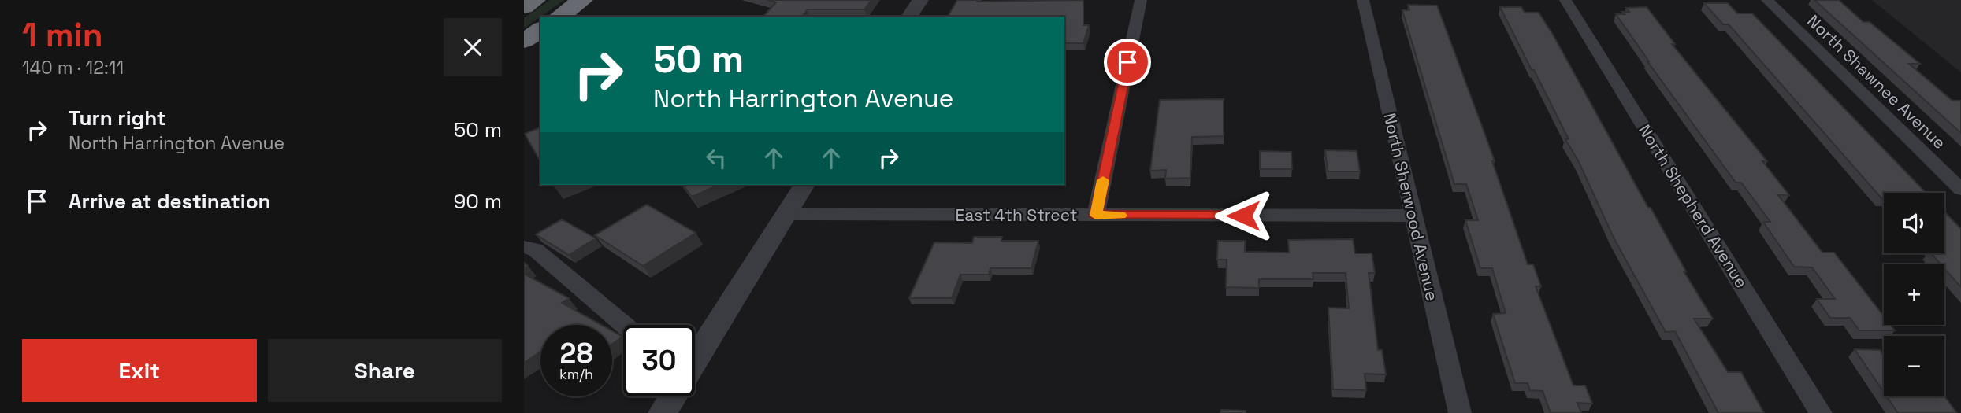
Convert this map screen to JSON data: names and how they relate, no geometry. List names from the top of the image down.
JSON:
{
  "streets": {
    "street": [
      "North Shawnee Avenue",
      "North Shepherd Avenue",
      "North Sherwood Avenue",
      "East 4th Street"
    ]
  },
  "crossings": [
    ["North Sherwood Avenue", "East 4th Street"]
  ],
  "page": {
    "heading": ["1 min", "140 m · 12:11"],
    "turn": ["50 m", "North Harrington Avenue"],
    "list": [
      {
        "name": "Turn right",
        "note": "North Harrington Avenue",
        "value": "50 m"
      },
      {
        "name": "Arrive at destination",
        "value": "90 m"
      }
    ],
    "map_buttons": ["+", "−"],
    "speed": "28 km/h",
    "limit": "30",
    "buttons": ["Exit", "Share"]
  }
}
